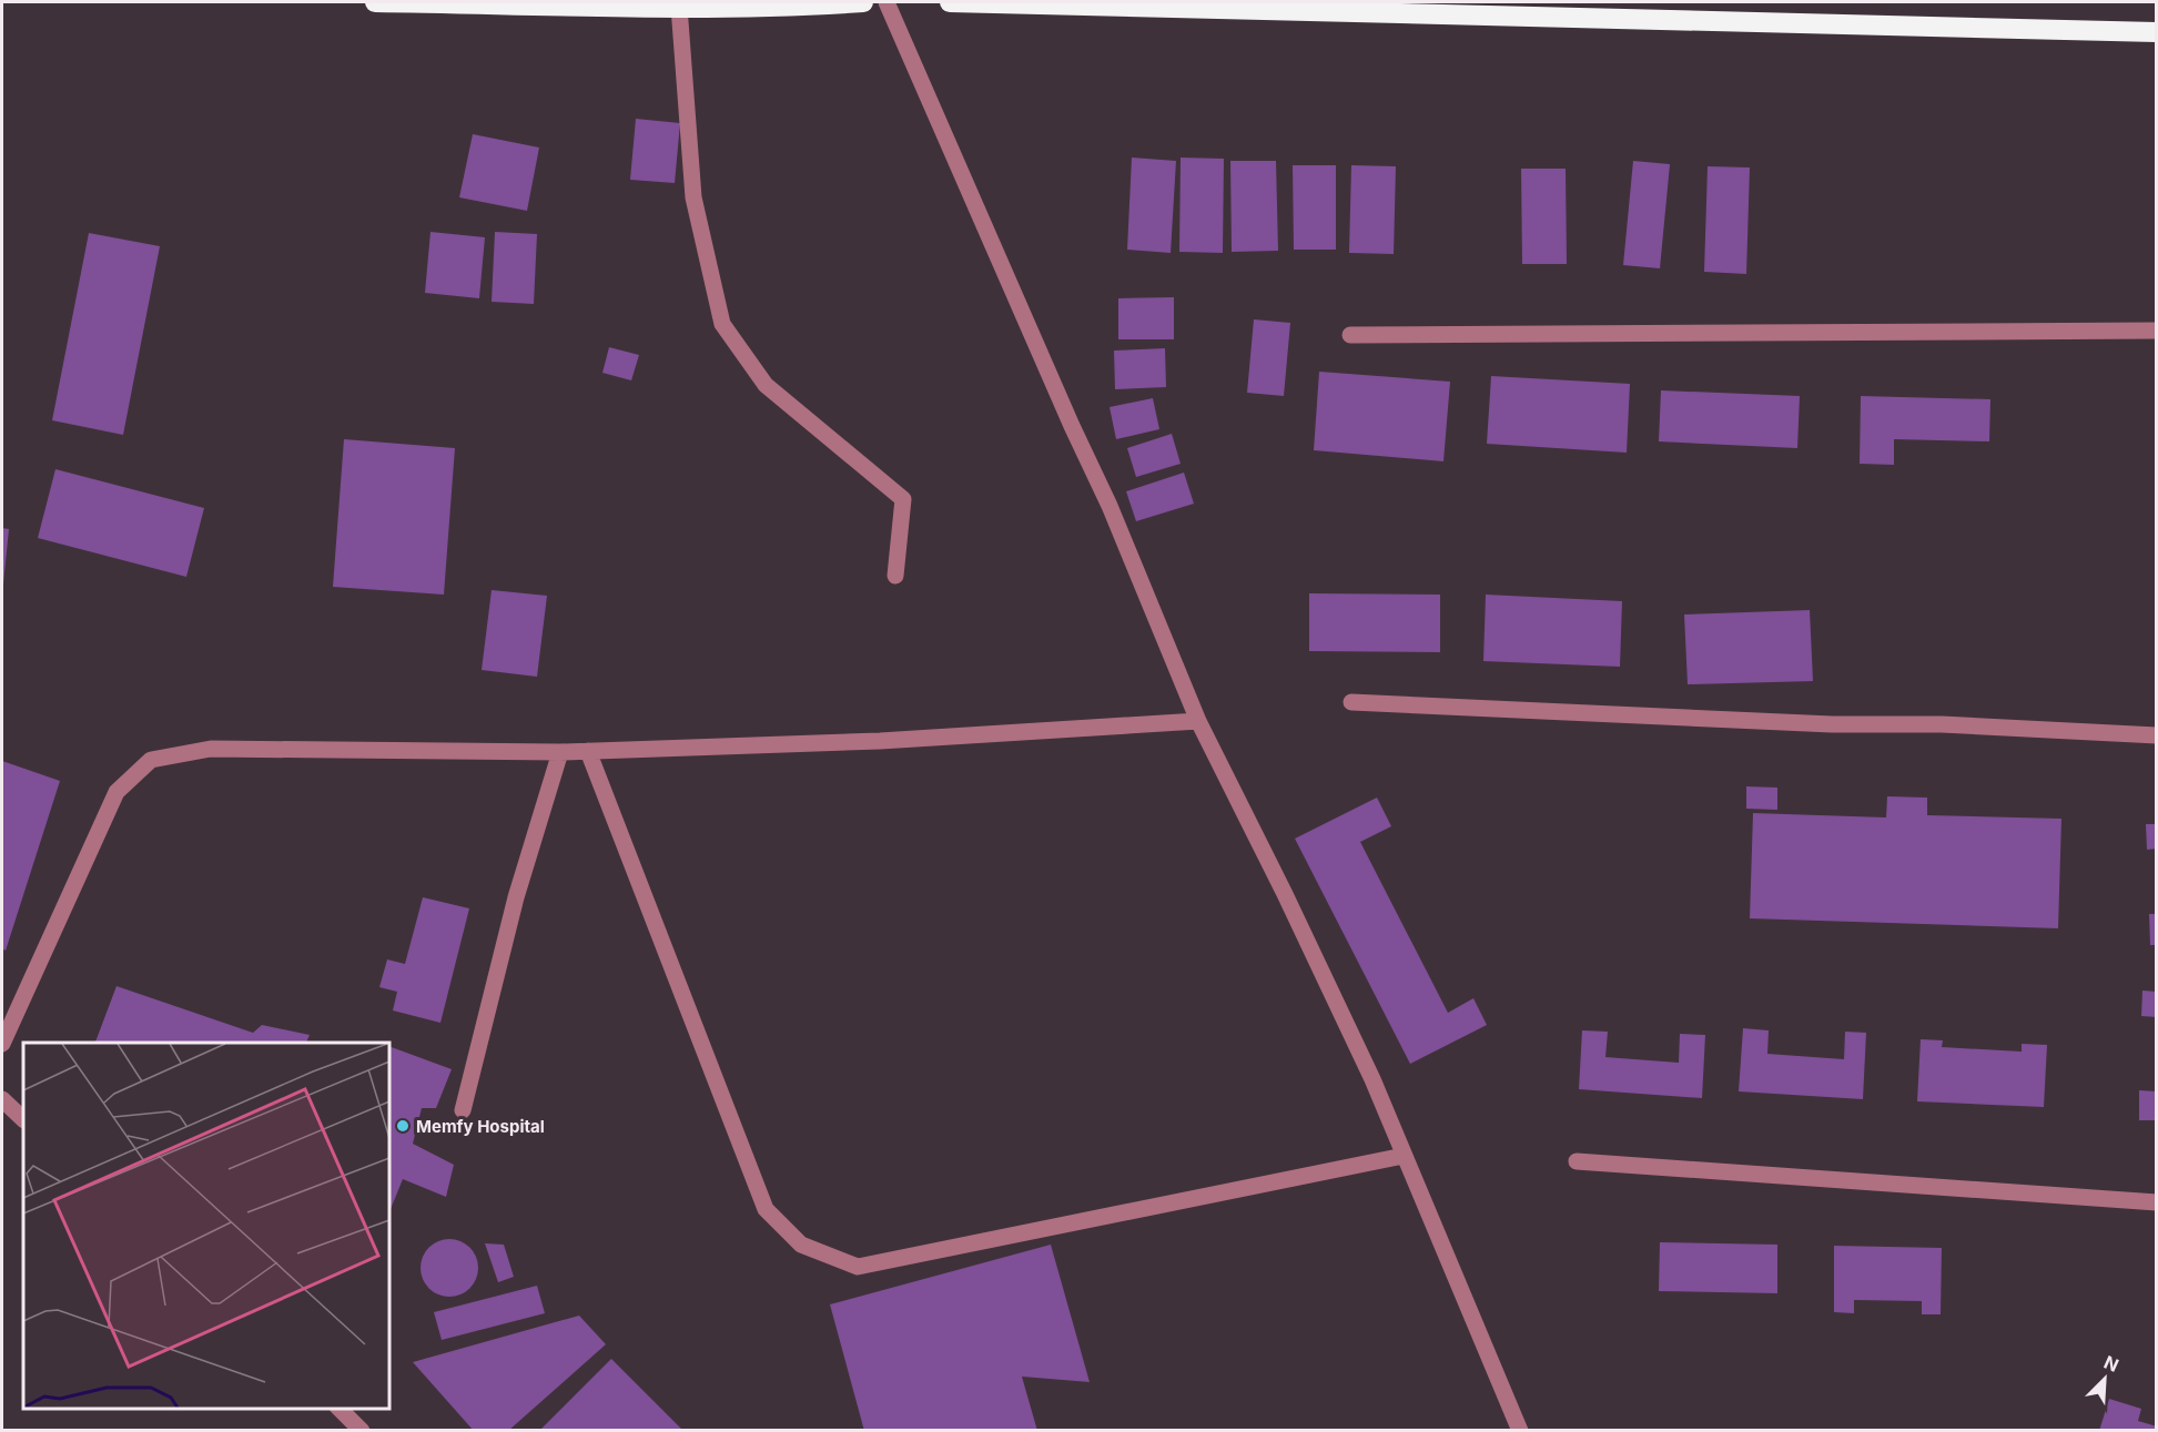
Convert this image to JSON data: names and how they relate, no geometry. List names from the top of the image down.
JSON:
{
  "places": ["Memfy Hospital"],
  "north": "top right"
}
